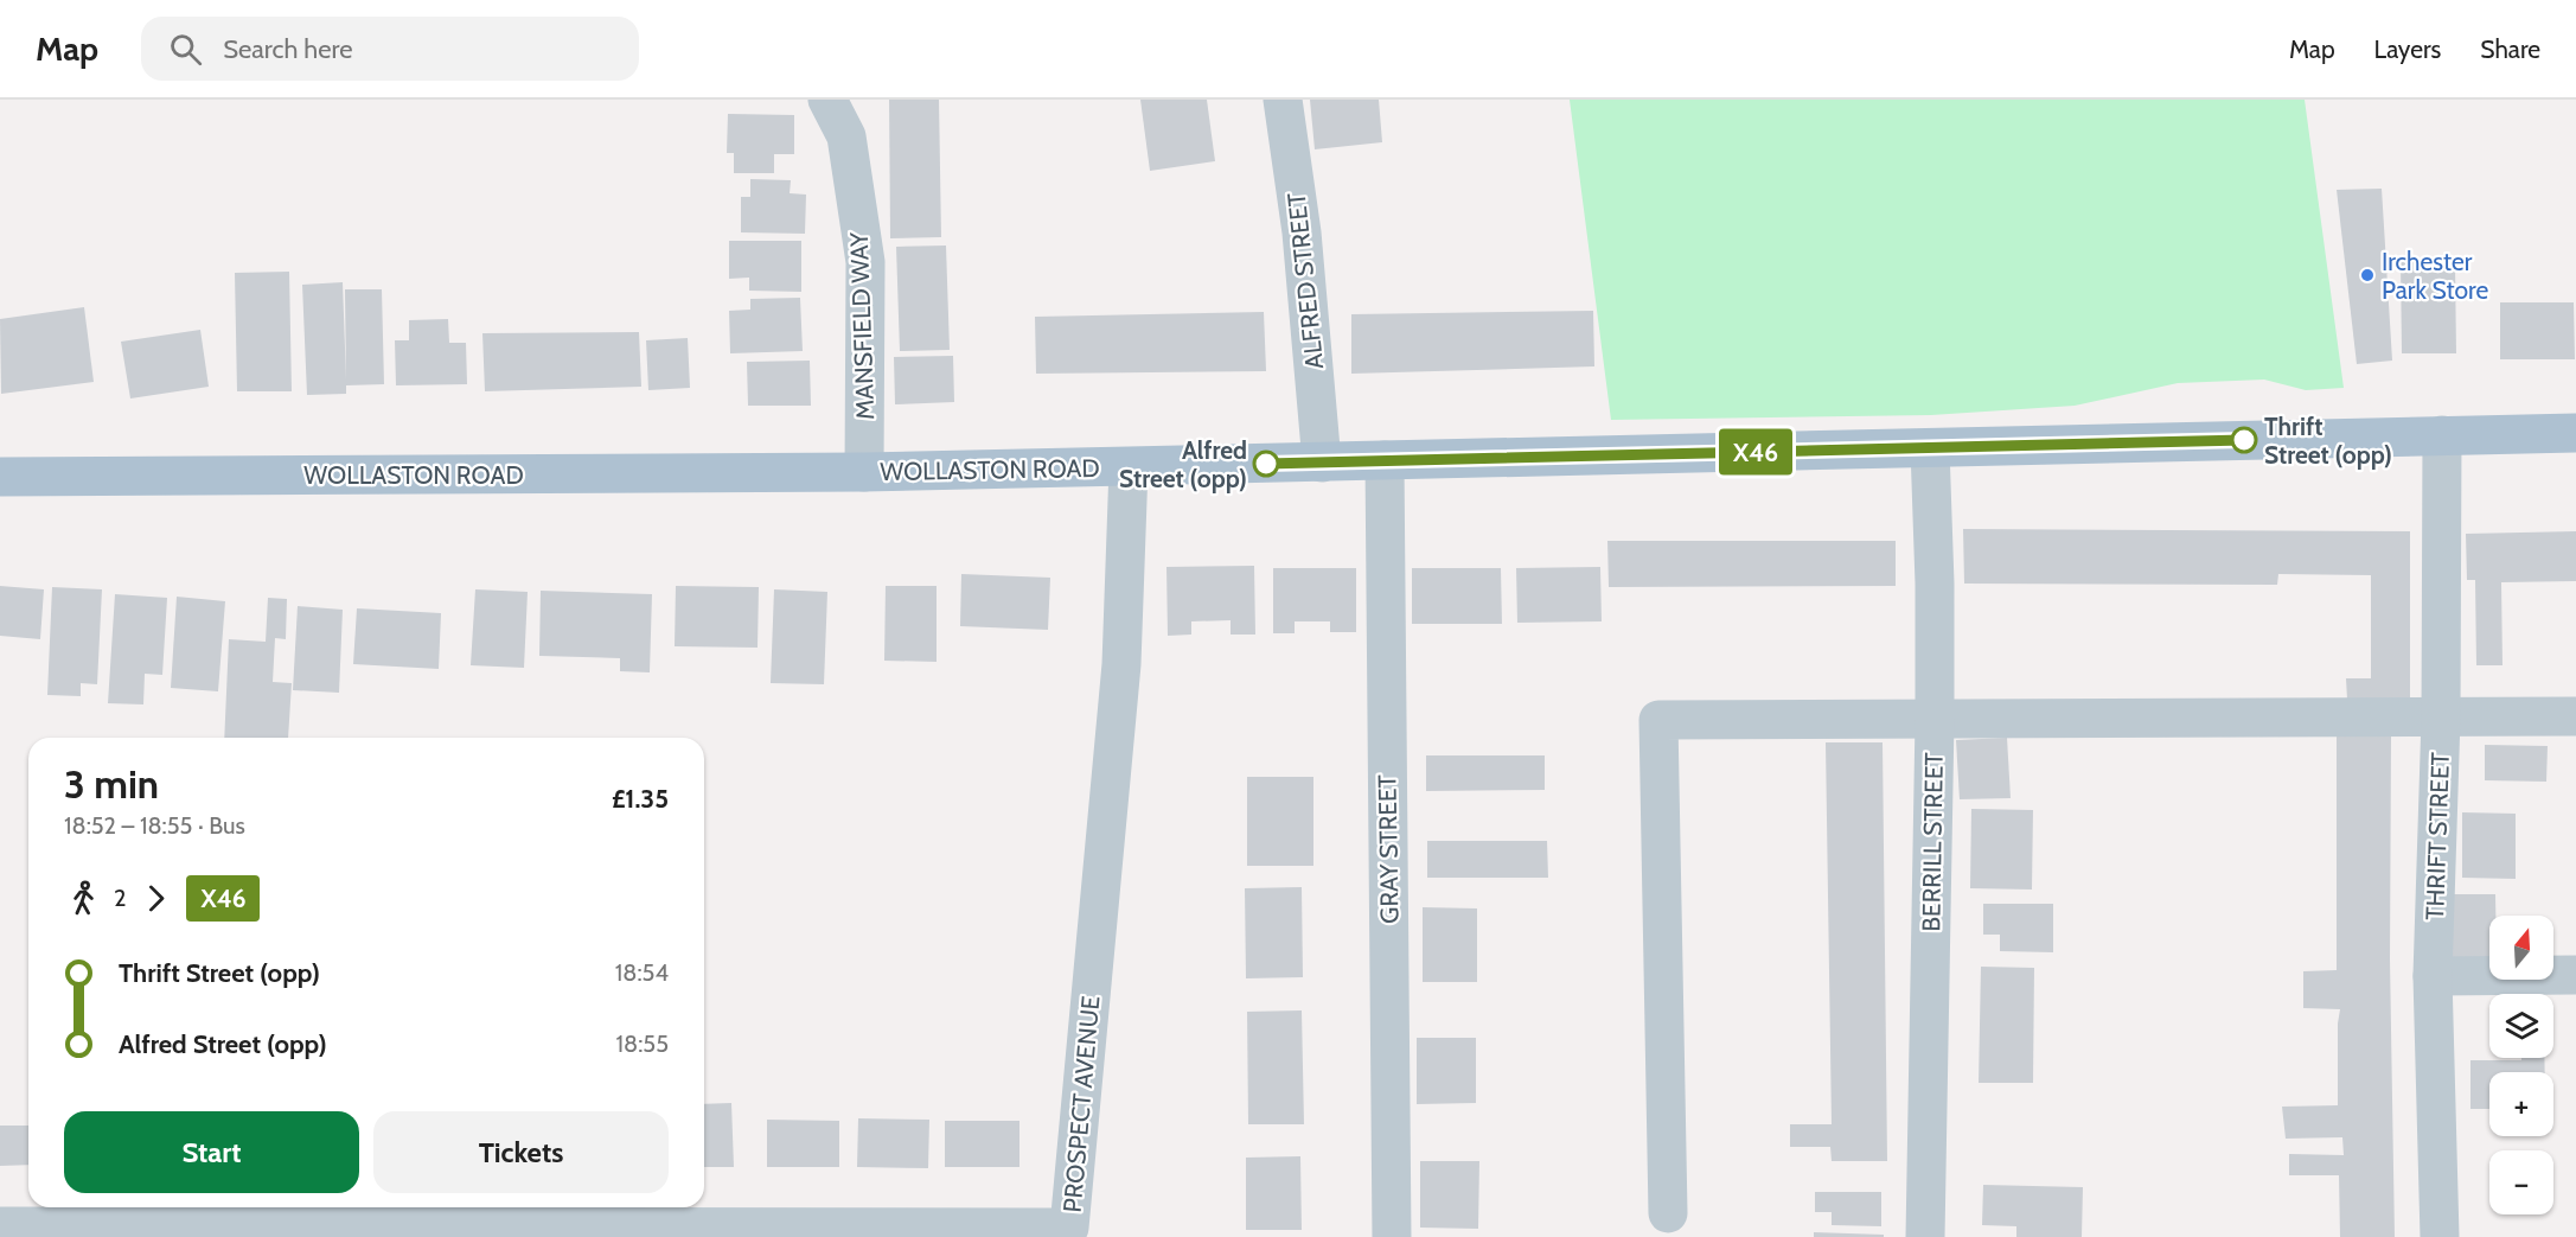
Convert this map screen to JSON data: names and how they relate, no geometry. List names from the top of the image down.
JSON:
{
  "streets": {
    "main road": ["WOLLASTON ROAD"],
    "street": [
      "ALFRED STREET",
      "MANSFIELD WAY",
      "THRIFT STREET",
      "BERRILL STREET",
      "GRAY STREET",
      "PROSPECT AVENUE"
    ]
  },
  "crossings": [
    ["ALFRED STREET", "WOLLASTON ROAD"],
    ["MANSFIELD WAY", "WOLLASTON ROAD"],
    ["WOLLASTON ROAD", "THRIFT STREET"],
    ["WOLLASTON ROAD", "BERRILL STREET"],
    ["WOLLASTON ROAD", "GRAY STREET"],
    ["WOLLASTON ROAD", "PROSPECT AVENUE"]
  ],
  "places": ["Irchester Park Store", "Thrift Street (opp)", "Alfred Street (opp)"],
  "lines": ["bus line X46"],
  "north": "top",
  "page": {
    "header": "Map",
    "search": "Search here",
    "nav": ["Map", "Layers", "Share"],
    "on_map": "X46",
    "heading": ["3 min", "18:52 – 18:55 · Bus", "£1.35"],
    "legs": ["2", "X46"],
    "map_buttons": ["+", "−"],
    "list": [
      {
        "name": "Thrift Street (opp)",
        "value": "18:54"
      },
      {
        "name": "Alfred Street (opp)",
        "value": "18:55"
      }
    ],
    "buttons": ["Start", "Tickets"]
  }
}
